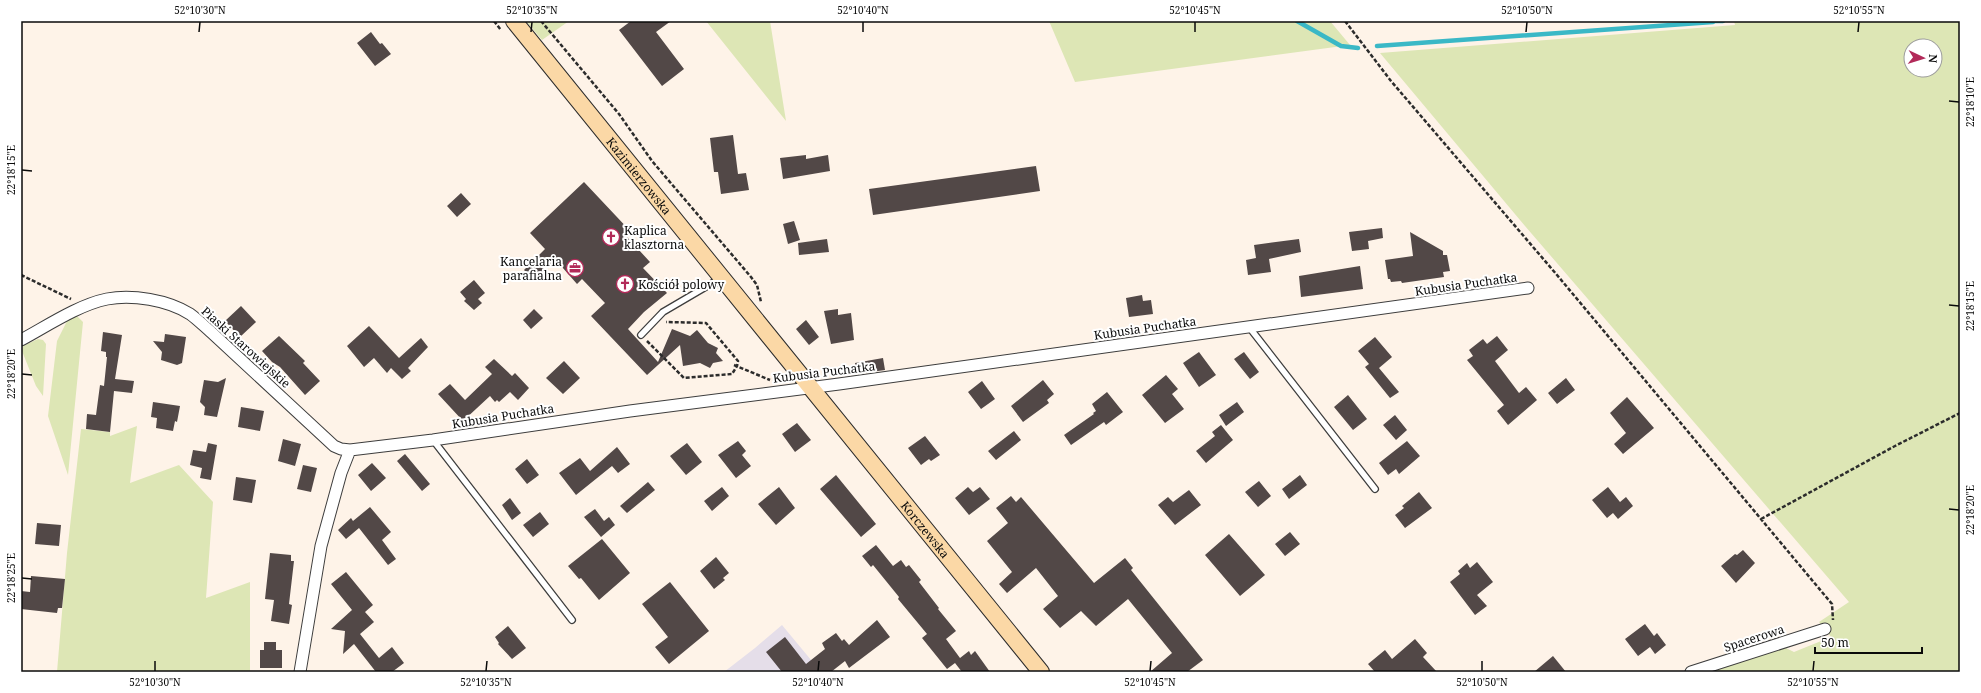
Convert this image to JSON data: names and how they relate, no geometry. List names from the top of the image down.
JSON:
{
  "streets": {
    "street": [
      "Kazimierzowska",
      "Kubusia Puchatka",
      "Piaski Starowiejskie",
      "Korczewska",
      "Spacerowa"
    ]
  },
  "crossings": [
    ["Kazimierzowska", "Kubusia Puchatka"],
    ["Kazimierzowska", "Korczewska"],
    ["Kubusia Puchatka", "Piaski Starowiejskie"],
    ["Kubusia Puchatka", "Korczewska"]
  ],
  "places": {
    "church": ["Kaplica klasztorna", "Kościół polowy"],
    "office": ["Kancelaria parafialna"]
  },
  "scale_bar": "50 m",
  "north": "right",
  "coordinates": [
    "52°10'30\"N",
    "52°10'35\"N",
    "52°10'40\"N",
    "52°10'45\"N",
    "52°10'50\"N",
    "52°10'55\"N",
    "22°18'10\"E",
    "22°18'15\"E",
    "22°18'20\"E",
    "22°18'25\"E"
  ]
}
